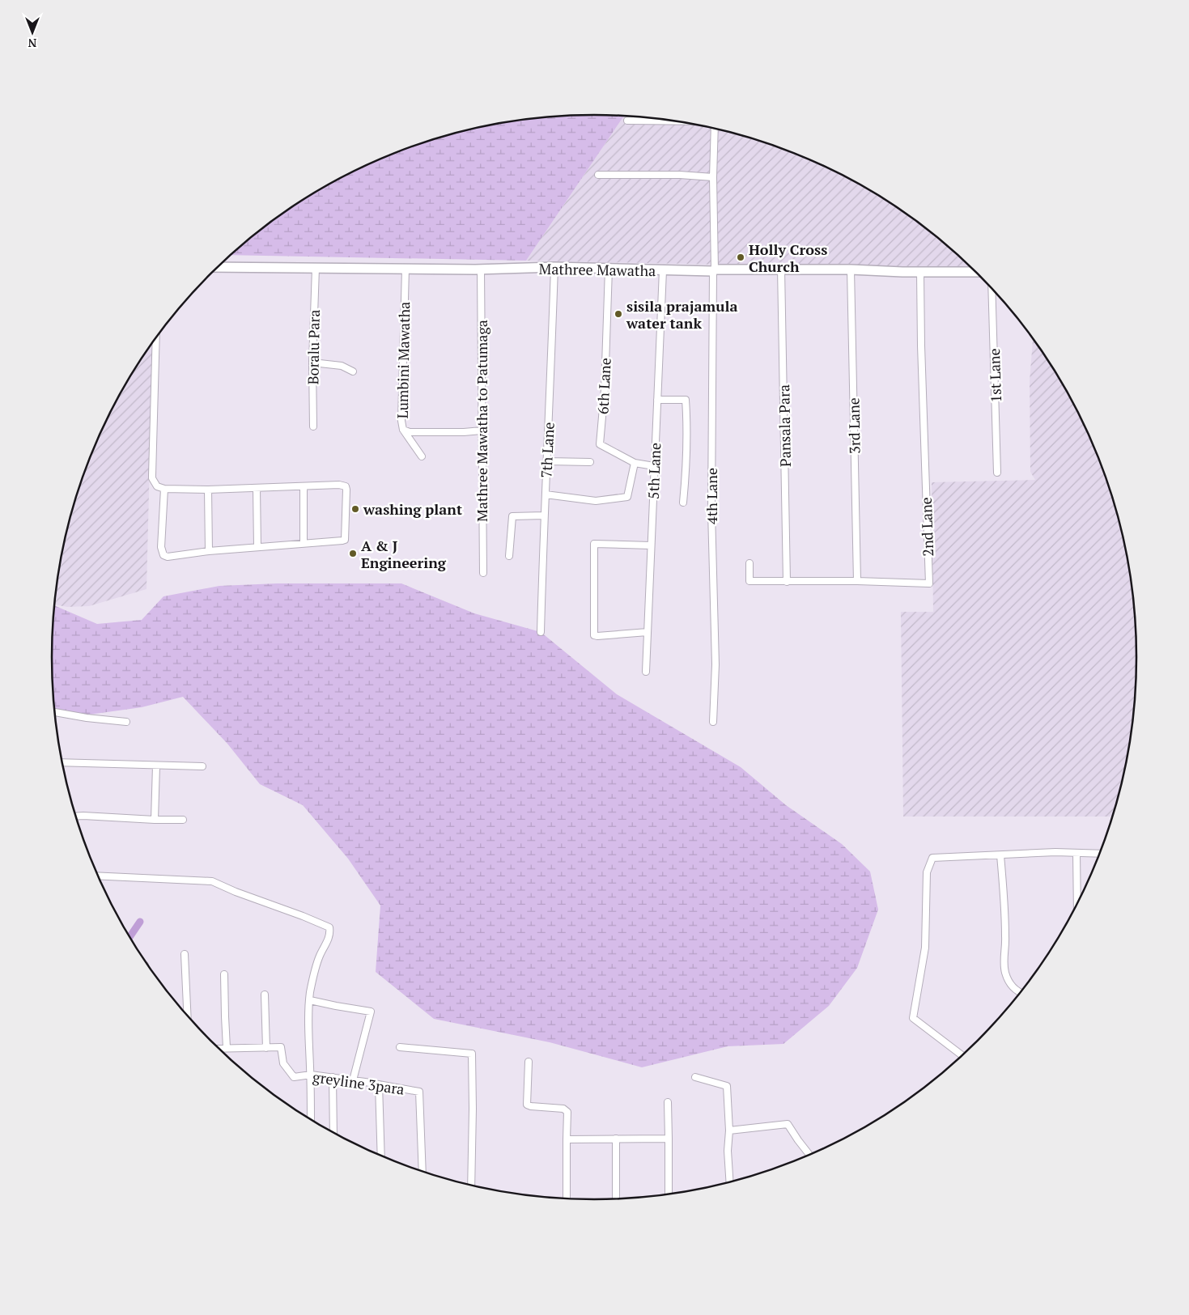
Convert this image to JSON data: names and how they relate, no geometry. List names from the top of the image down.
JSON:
{
  "streets": {
    "street": [
      "Mathree Mawatha",
      "Boralu Para",
      "Lumbini Mawatha",
      "1st Lane",
      "6th Lane",
      "Mathree Mawatha to Patumaga",
      "Pansala Para",
      "3rd Lane",
      "7th Lane",
      "5th Lane",
      "4th Lane",
      "2nd Lane",
      "greyline 3para"
    ]
  },
  "crossings": [
    ["Mathree Mawatha", "Boralu Para"],
    ["Mathree Mawatha", "Lumbini Mawatha"],
    ["Mathree Mawatha", "6th Lane"],
    ["Mathree Mawatha", "Mathree Mawatha to Patumaga"],
    ["Mathree Mawatha", "Pansala Para"],
    ["Mathree Mawatha", "3rd Lane"],
    ["Mathree Mawatha", "7th Lane"],
    ["Mathree Mawatha", "5th Lane"],
    ["Mathree Mawatha", "4th Lane"],
    ["Mathree Mawatha", "2nd Lane"],
    ["Lumbini Mawatha", "Mathree Mawatha to Patumaga"],
    ["6th Lane", "5th Lane"],
    ["Pansala Para", "2nd Lane"],
    ["3rd Lane", "2nd Lane"]
  ],
  "places": [
    "Holly Cross Church",
    "sisila prajamula water tank",
    "washing plant",
    "A & J Engineering"
  ],
  "north": "bottom"
}
